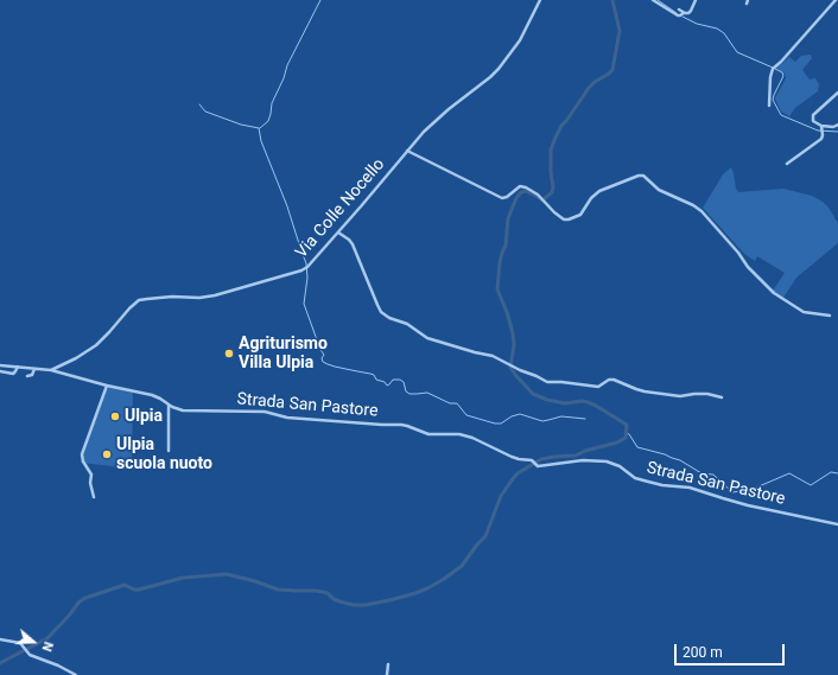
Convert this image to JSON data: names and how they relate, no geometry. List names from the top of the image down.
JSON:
{
  "streets": {
    "street": ["Via Colle Nocello", "Strada San Pastore"]
  },
  "crossings": [
    ["Via Colle Nocello", "Strada San Pastore"]
  ],
  "places": ["Agriturismo Villa Ulpia", "Ulpia", "Ulpia scuola nuoto"],
  "scale_bar": "200 m",
  "north": "right"
}
